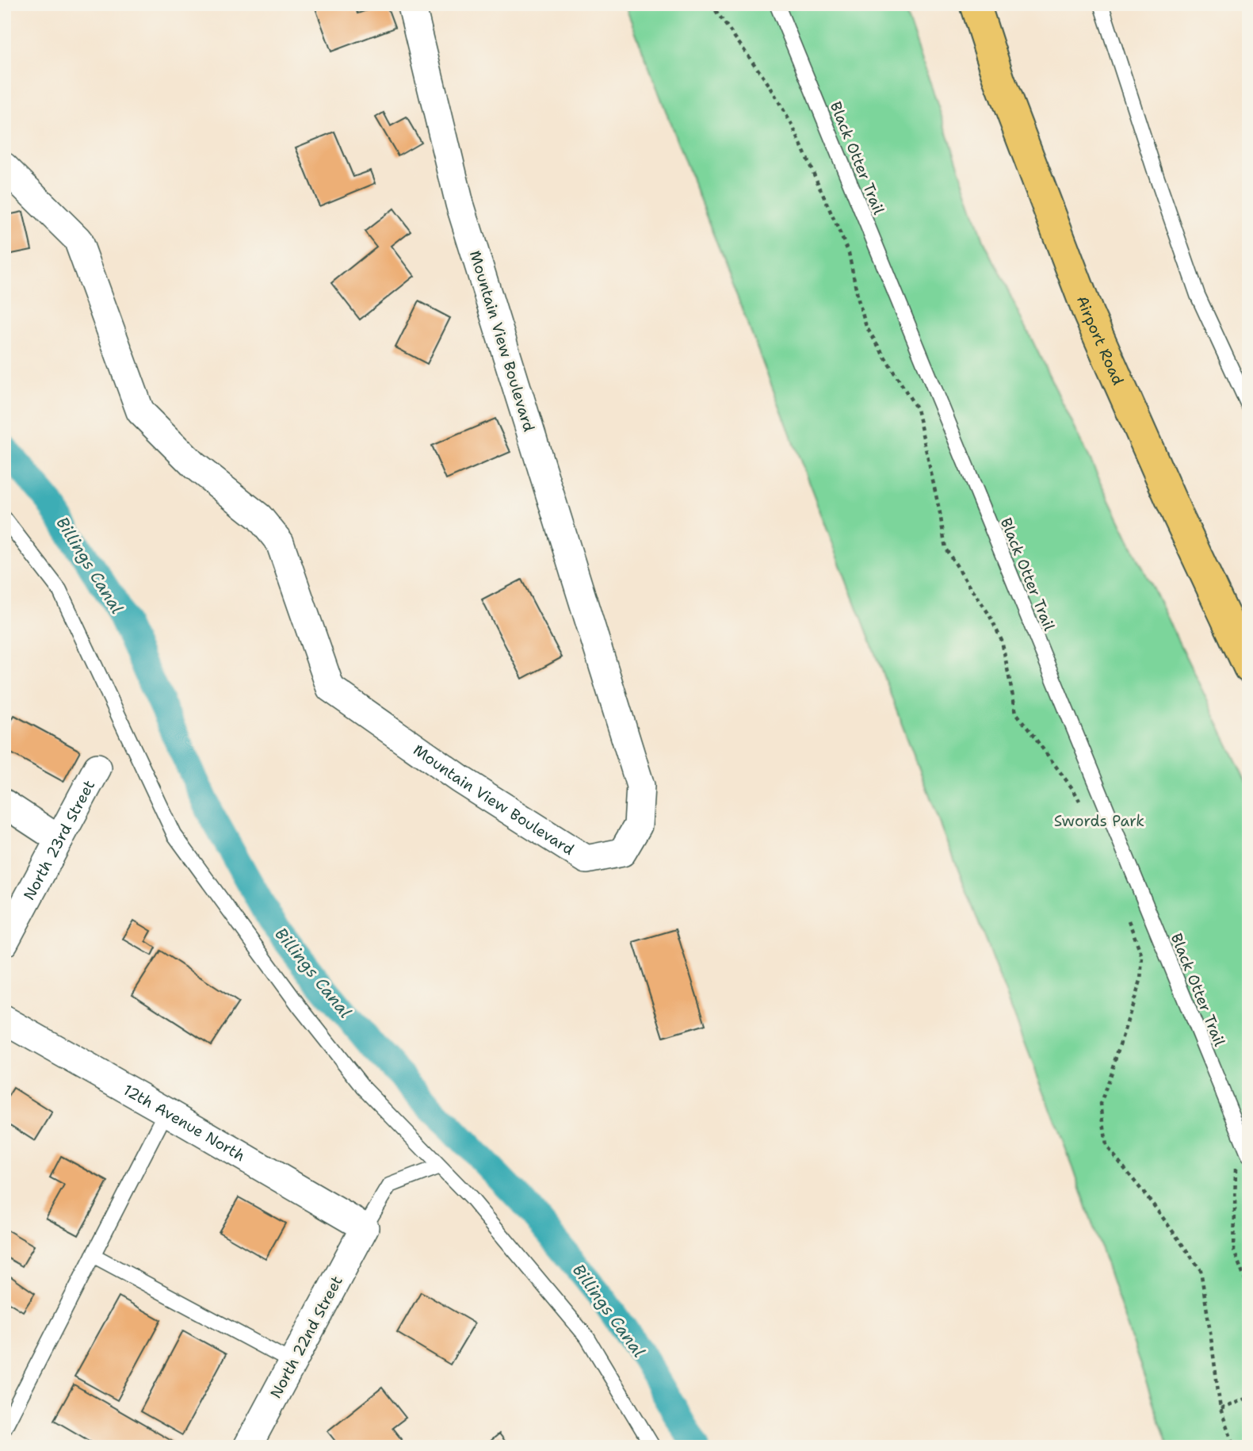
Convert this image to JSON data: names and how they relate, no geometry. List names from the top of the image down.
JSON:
{
  "streets": {
    "highway": ["Airport Road"],
    "street": [
      "Mountain View Boulevard",
      "North 23rd Street",
      "12th Avenue North",
      "North 22nd Street"
    ],
    "lane": ["Black Otter Trail"]
  },
  "crossings": [
    ["12th Avenue North", "North 22nd Street"]
  ],
  "water": ["Billings Canal"],
  "parks": ["Swords Park"]
}
